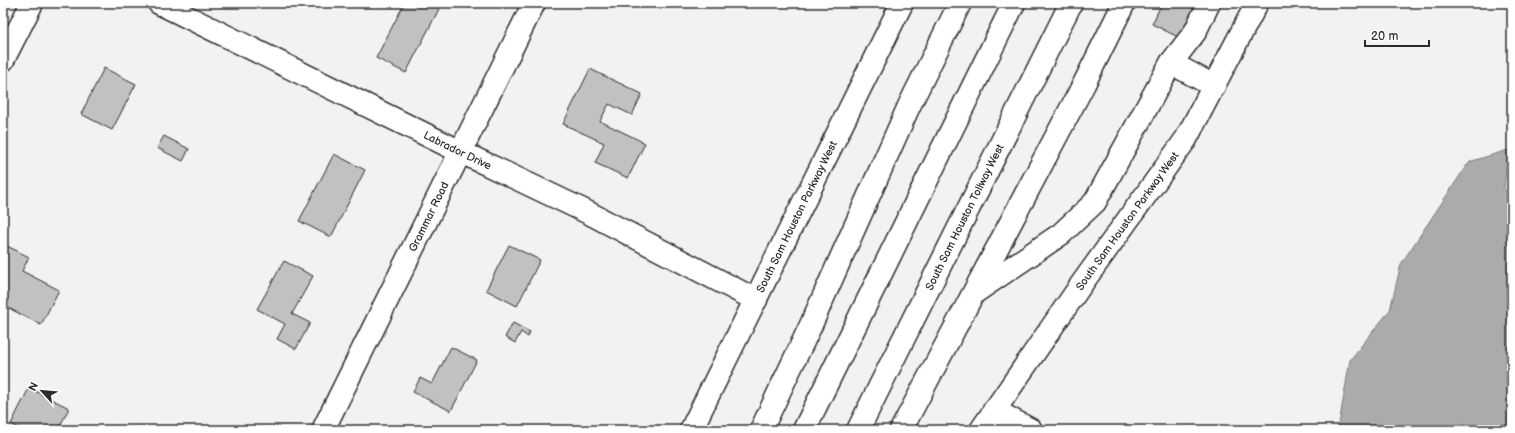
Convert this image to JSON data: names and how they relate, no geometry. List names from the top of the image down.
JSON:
{
  "streets": {
    "main road": [
      "Labrador Drive",
      "South Sam Houston Tollway West",
      "Grammar Road",
      "South Sam Houston Parkway West"
    ]
  },
  "crossings": [
    ["Labrador Drive", "Grammar Road"],
    ["Labrador Drive", "South Sam Houston Parkway West"]
  ],
  "scale_bar": "20 m",
  "north": "top left"
}
